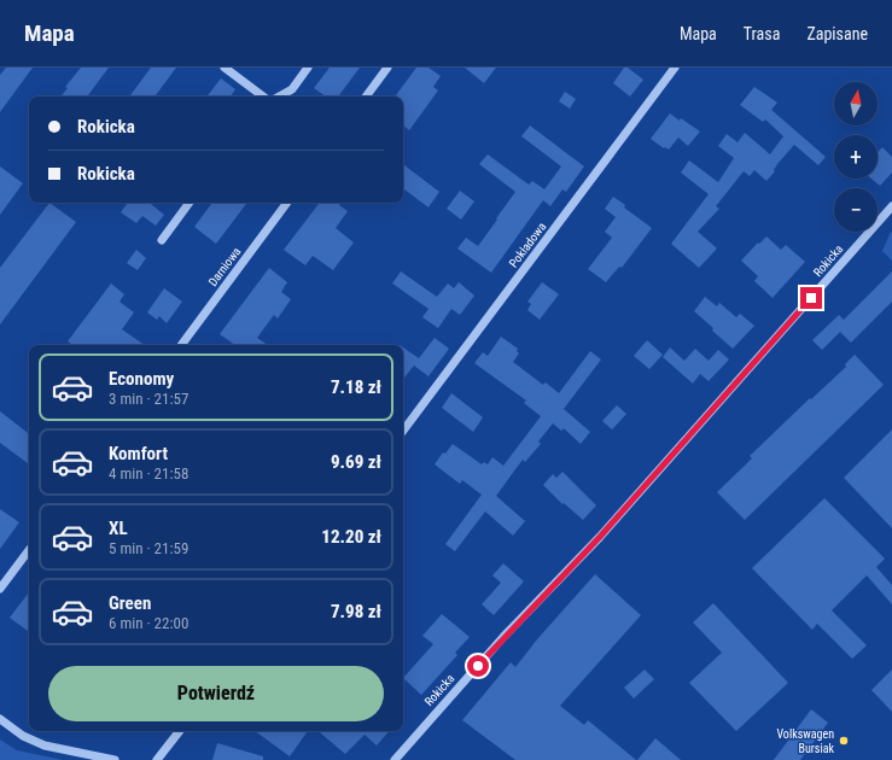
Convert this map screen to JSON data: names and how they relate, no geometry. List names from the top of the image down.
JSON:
{
  "streets": {
    "street": ["Pokładowa", "Rokicka", "Darniowa"]
  },
  "places": ["Volkswagen Bursiak"],
  "north": "top",
  "page": {
    "header": "Mapa",
    "nav": ["Mapa", "Trasa", "Zapisane"],
    "map_buttons": ["+", "−"],
    "banner": ["Rokicka", "Rokicka"],
    "list": [
      {
        "name": "Economy",
        "note": "3 min · 21:57",
        "value": "7.18 zł"
      },
      {
        "name": "Komfort",
        "note": "4 min · 21:58",
        "value": "9.69 zł"
      },
      {
        "name": "XL",
        "note": "5 min · 21:59",
        "value": "12.20 zł"
      },
      {
        "name": "Green",
        "note": "6 min · 22:00",
        "value": "7.98 zł"
      }
    ],
    "buttons": "Potwierdź"
  }
}
